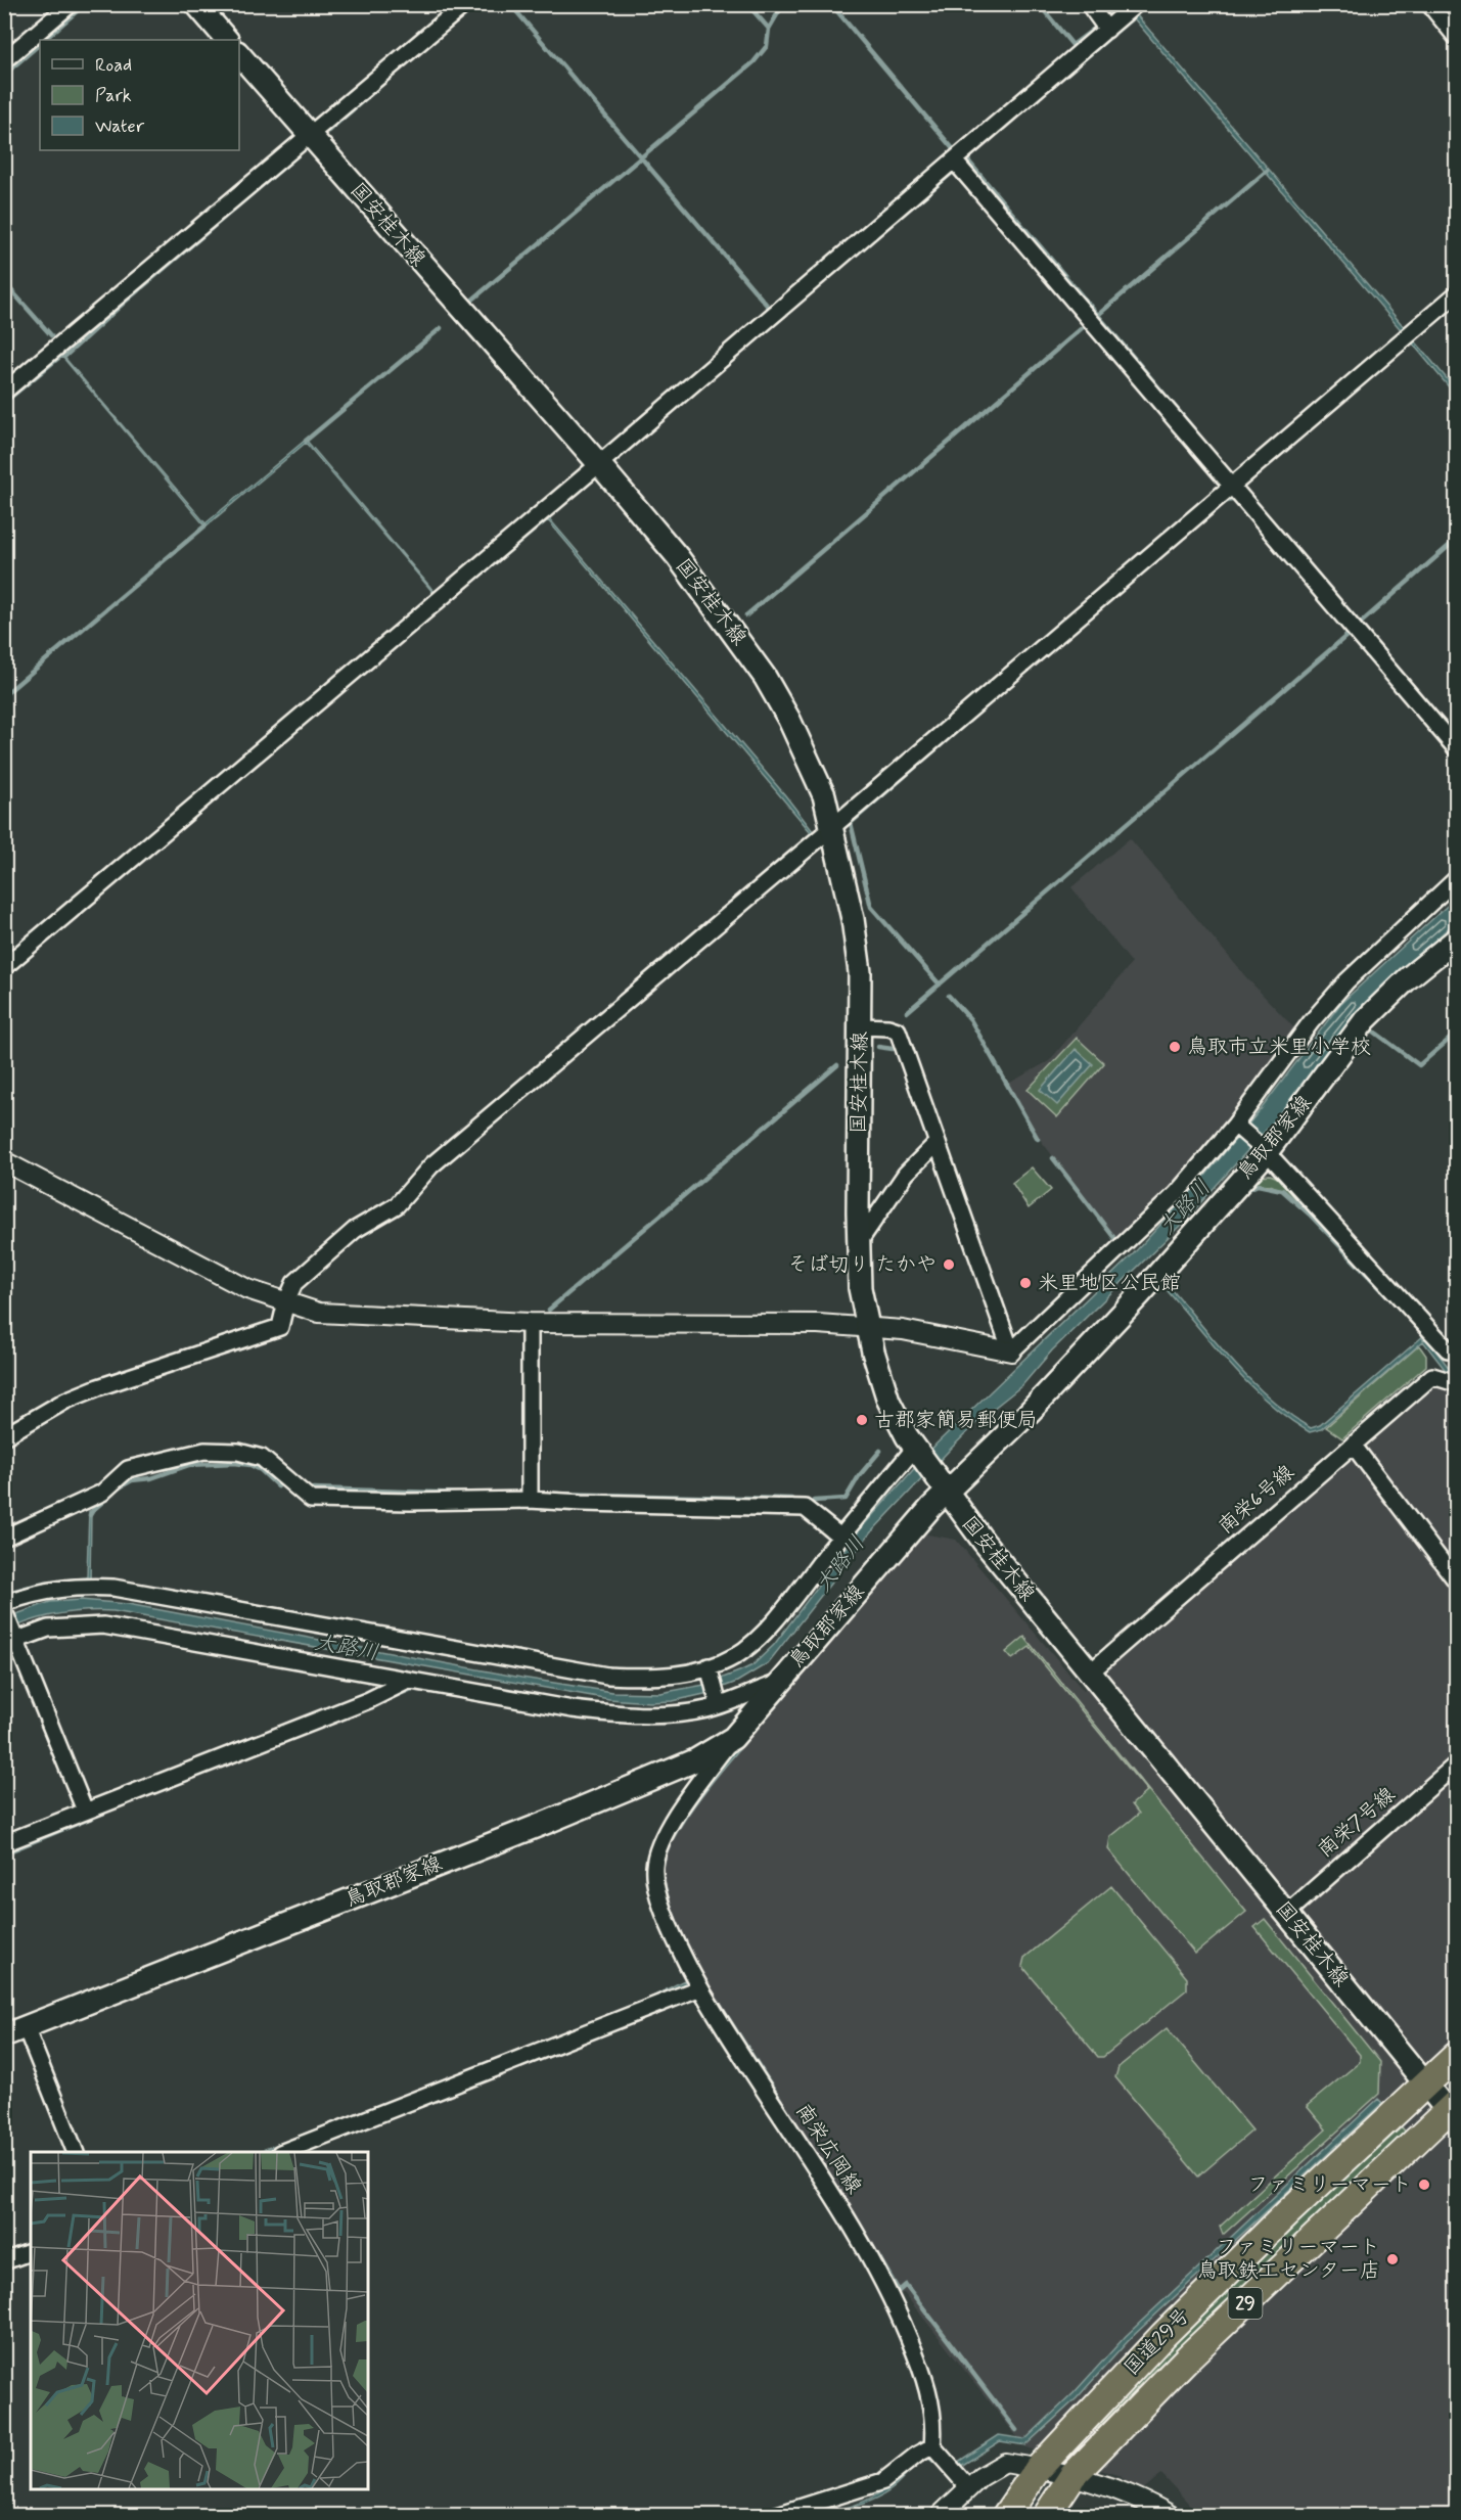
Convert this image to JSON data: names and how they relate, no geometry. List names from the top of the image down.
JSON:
{
  "streets": {
    "highway": ["29", "国道29号"],
    "main road": ["国安桂木線", "鳥取郡家線"],
    "street": ["南栄6号線", "南栄7号線", "南栄広岡線"]
  },
  "crossings": [
    ["国安桂木線", "鳥取郡家線"],
    ["国安桂木線", "南栄6号線"],
    ["国安桂木線", "南栄7号線"],
    ["国安桂木線", "国道29号"],
    ["鳥取郡家線", "南栄広岡線"]
  ],
  "water": ["大路川"],
  "places": [
    "鳥取市立米里小学校",
    "そば切り たかや",
    "米里地区公民館",
    "古郡家簡易郵便局",
    "ファミリーマート",
    "ファミリーマート 鳥取鉄工センター店"
  ],
  "legend": ["Road", "Park", "Water"]
}
